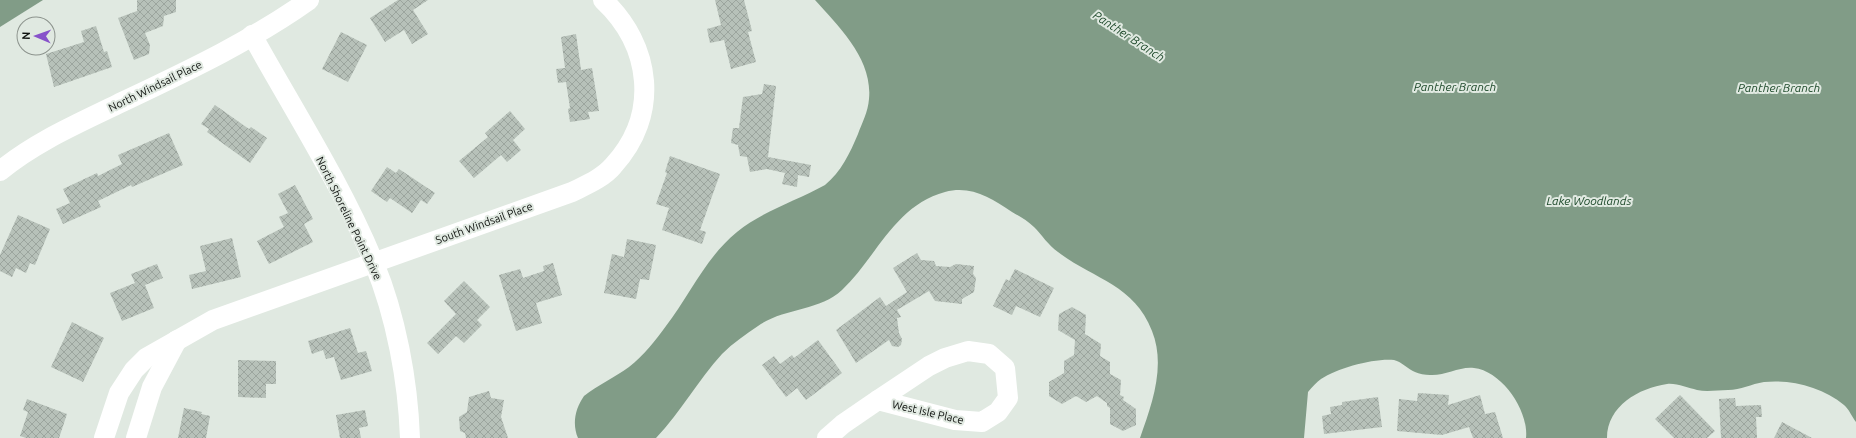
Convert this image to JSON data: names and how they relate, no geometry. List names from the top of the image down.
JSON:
{
  "streets": {
    "street": [
      "North Windsail Place",
      "North Shoreline Point Drive",
      "South Windsail Place",
      "West Isle Place"
    ]
  },
  "crossings": [
    ["North Windsail Place", "North Shoreline Point Drive"],
    ["North Shoreline Point Drive", "South Windsail Place"]
  ],
  "water": ["Panther Branch", "Lake Woodlands"],
  "north": "left"
}
